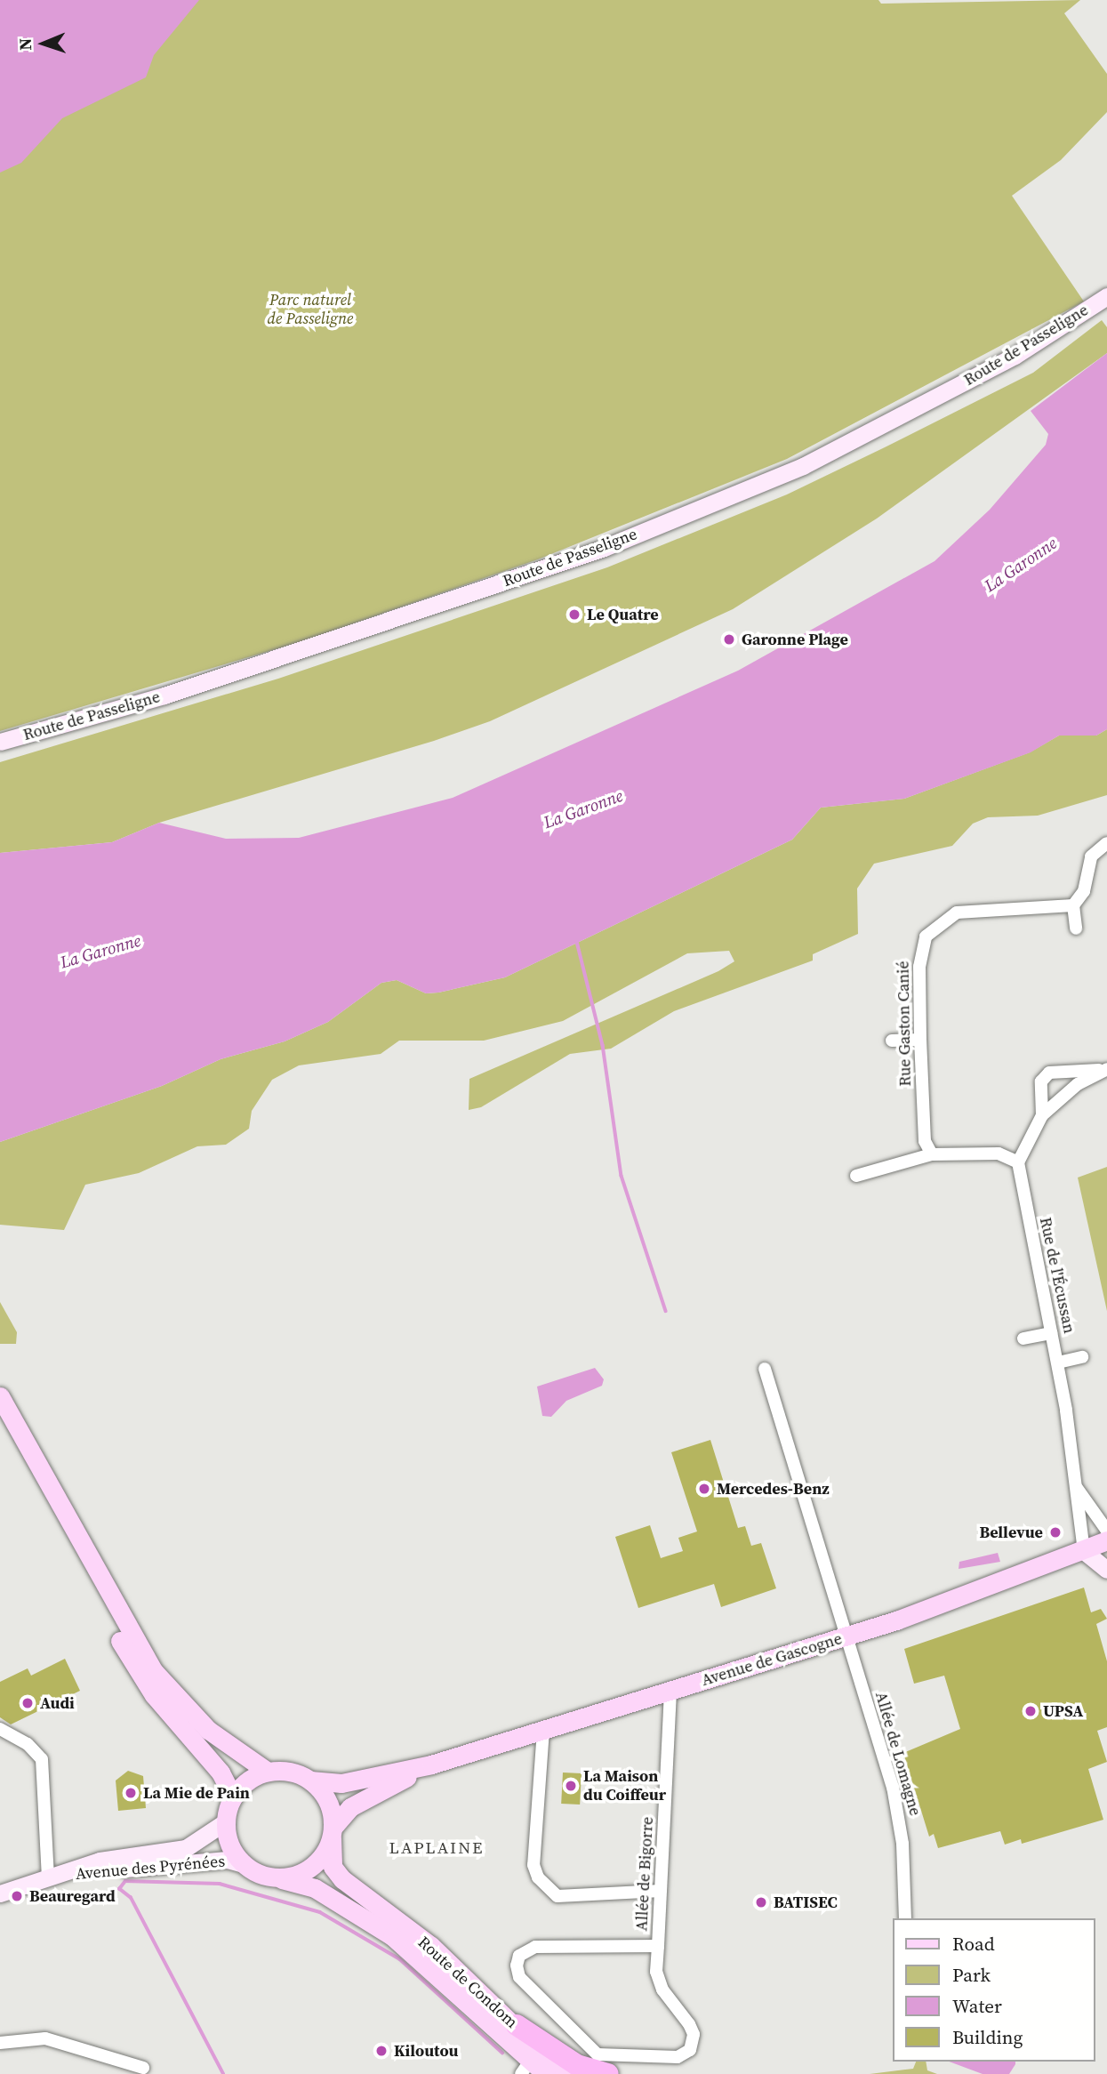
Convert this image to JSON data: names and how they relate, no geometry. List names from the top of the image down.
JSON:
{
  "streets": {
    "main road": ["Avenue de Gascogne", "Route de Condom"],
    "street": [
      "Route de Passeligne",
      "Rue Gaston Canié",
      "Rue de l'Écussan",
      "Allée de Lomagne",
      "Avenue des Pyrénées",
      "Allée de Bigorre"
    ]
  },
  "crossings": [
    ["Rue de l'Écussan", "Avenue de Gascogne"],
    ["Avenue de Gascogne", "Allée de Lomagne"],
    ["Avenue de Gascogne", "Avenue des Pyrénées"],
    ["Avenue de Gascogne", "Allée de Bigorre"],
    ["Avenue de Gascogne", "Route de Condom"],
    ["Avenue des Pyrénées", "Route de Condom"]
  ],
  "districts": ["LAPLAINE"],
  "water": ["La Garonne"],
  "parks": ["Parc naturel de Passeligne"],
  "places": [
    "Le Quatre",
    "Garonne Plage",
    "Mercedes-Benz",
    "Bellevue",
    "Audi",
    "UPSA",
    "La Maison du Coiffeur",
    "La Mie de Pain",
    "Beauregard",
    "BATISEC",
    "Kiloutou"
  ],
  "legend": [
    "Road",
    "Park",
    "Water",
    "Building"
  ],
  "north": "left"
}
